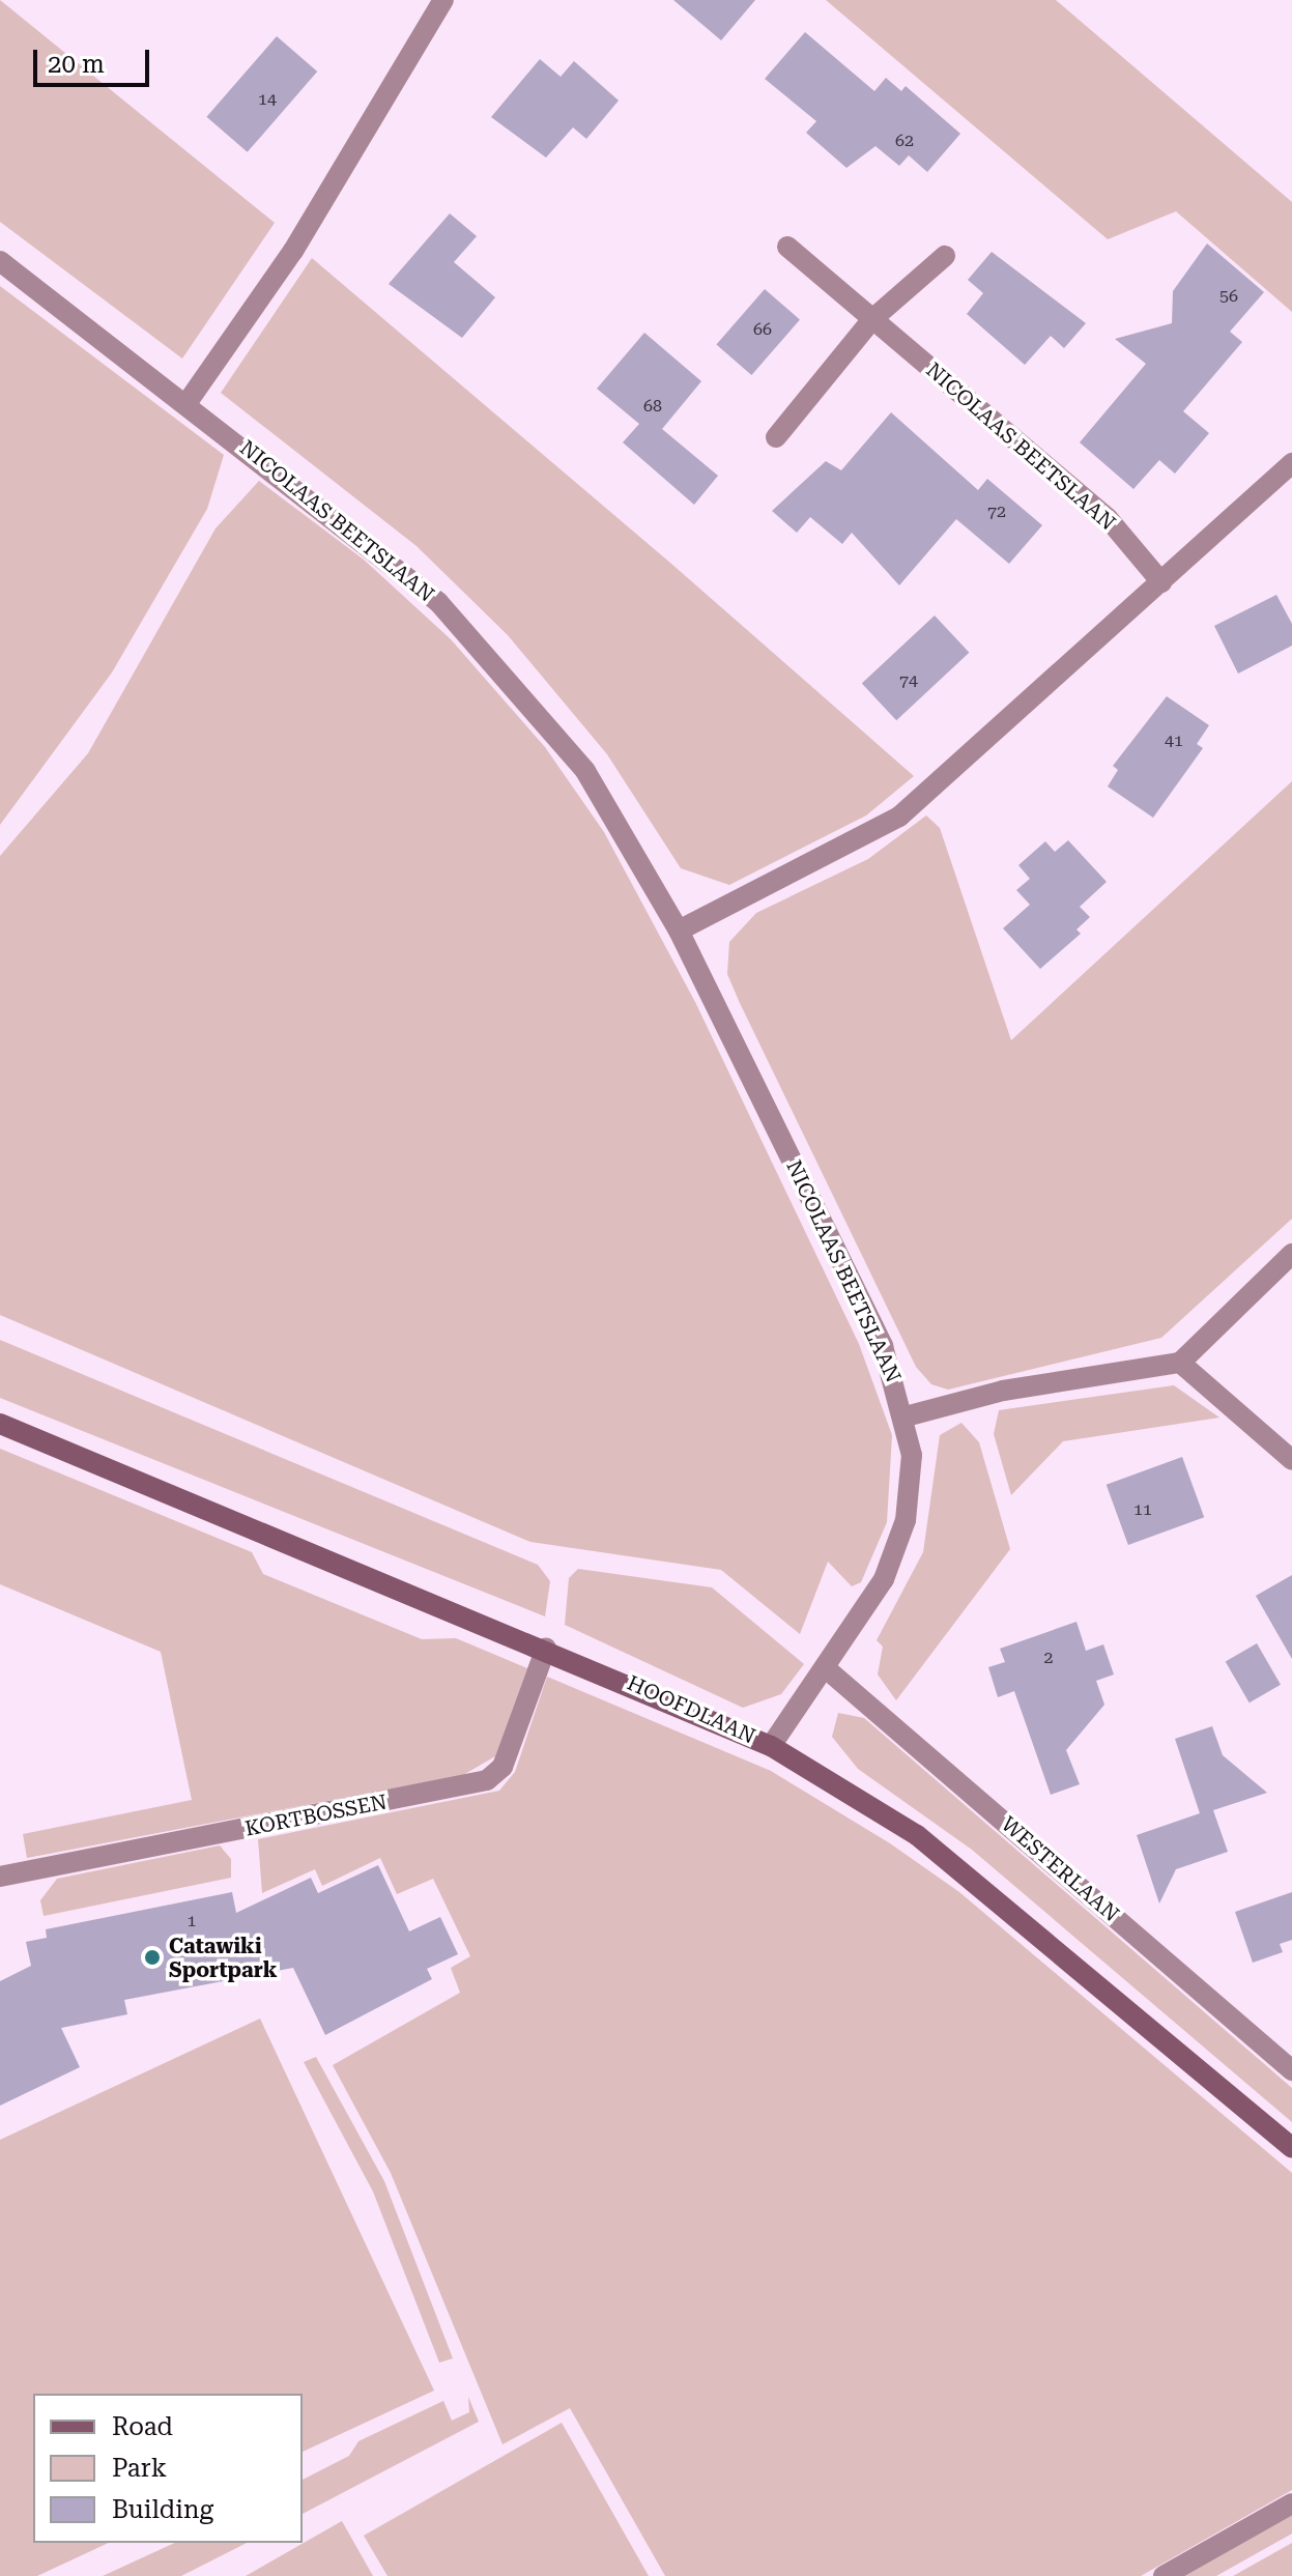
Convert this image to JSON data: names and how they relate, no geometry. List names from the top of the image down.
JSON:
{
  "streets": {
    "street": [
      "NICOLAAS BEETSLAAN",
      "HOOFDLAAN",
      "KORTBOSSEN",
      "WESTERLAAN"
    ]
  },
  "crossings": [
    ["NICOLAAS BEETSLAAN", "HOOFDLAAN"],
    ["NICOLAAS BEETSLAAN", "WESTERLAAN"],
    ["HOOFDLAAN", "KORTBOSSEN"]
  ],
  "places": ["Catawiki Sportpark"],
  "house_numbers": [
    "14",
    "62",
    "56",
    "66",
    "68",
    "72",
    "74",
    "41",
    "11",
    "2",
    "1"
  ],
  "legend": ["Road", "Park", "Building"],
  "scale_bar": "20 m"
}
